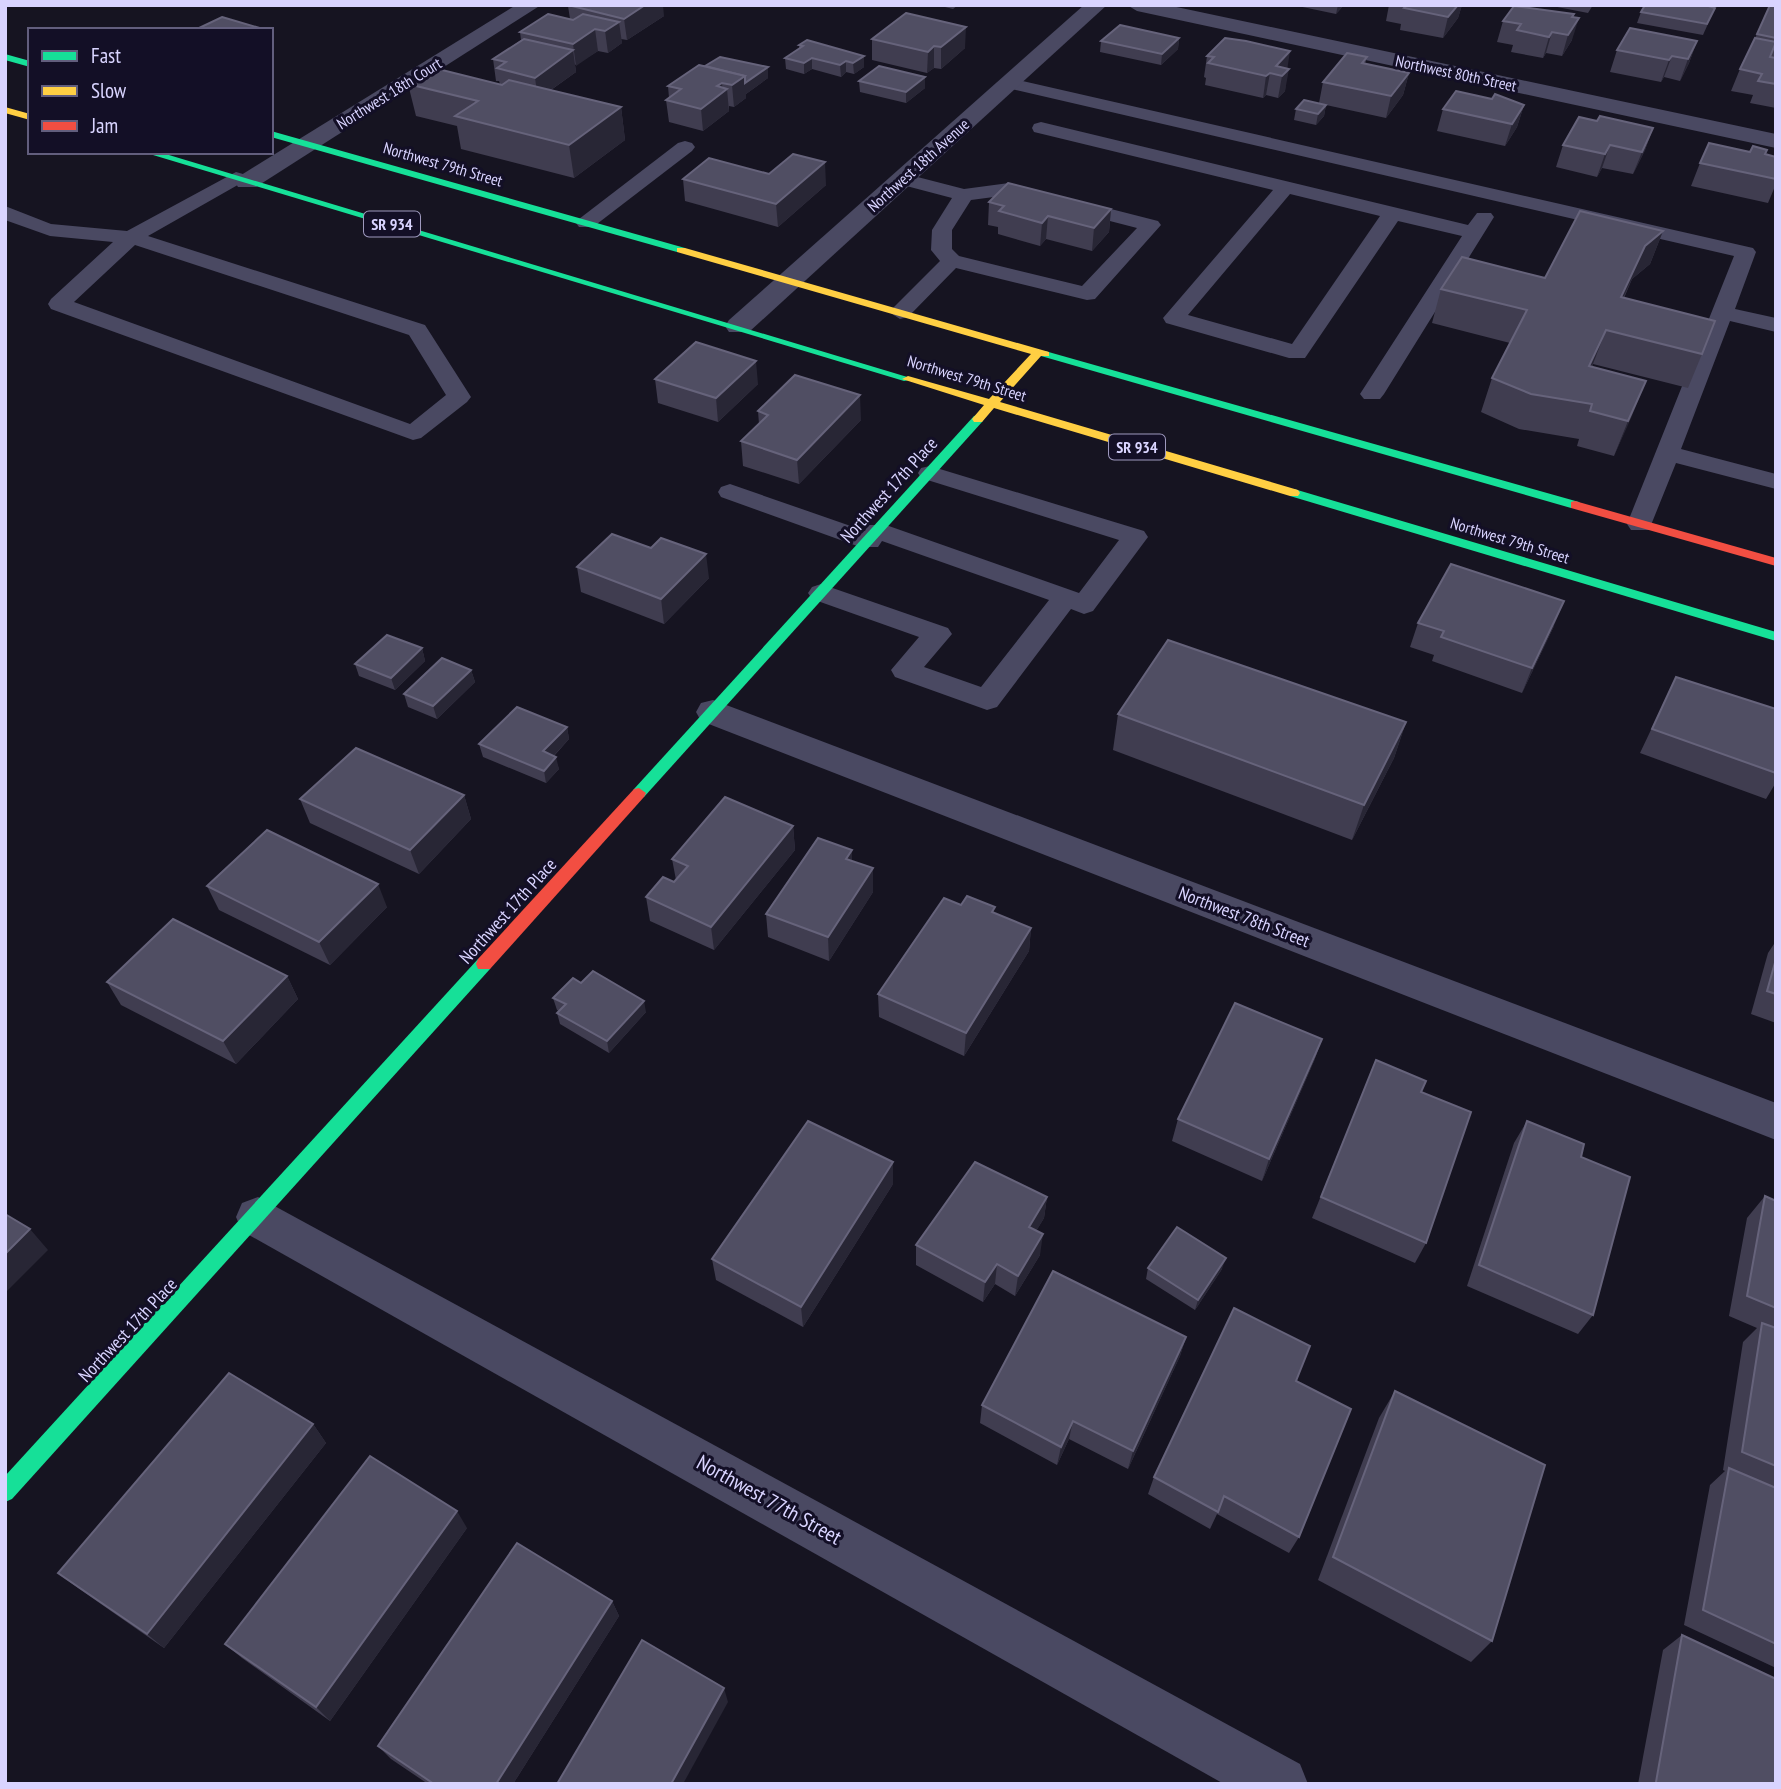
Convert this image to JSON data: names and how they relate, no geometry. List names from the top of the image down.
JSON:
{
  "streets": {
    "main road": ["Northwest 79th Street", "SR 934", "Northwest 17th Place"],
    "street": [
      "Northwest 80th Street",
      "Northwest 18th Court",
      "Northwest 18th Avenue",
      "Northwest 78th Street",
      "Northwest 77th Street"
    ]
  },
  "crossings": [
    ["Northwest 18th Court", "Northwest 79th Street"],
    ["Northwest 79th Street", "Northwest 18th Avenue"],
    ["Northwest 79th Street", "Northwest 17th Place"],
    ["Northwest 17th Place", "Northwest 78th Street"],
    ["Northwest 17th Place", "Northwest 77th Street"]
  ],
  "legend": ["Fast", "Slow", "Jam"]
}
